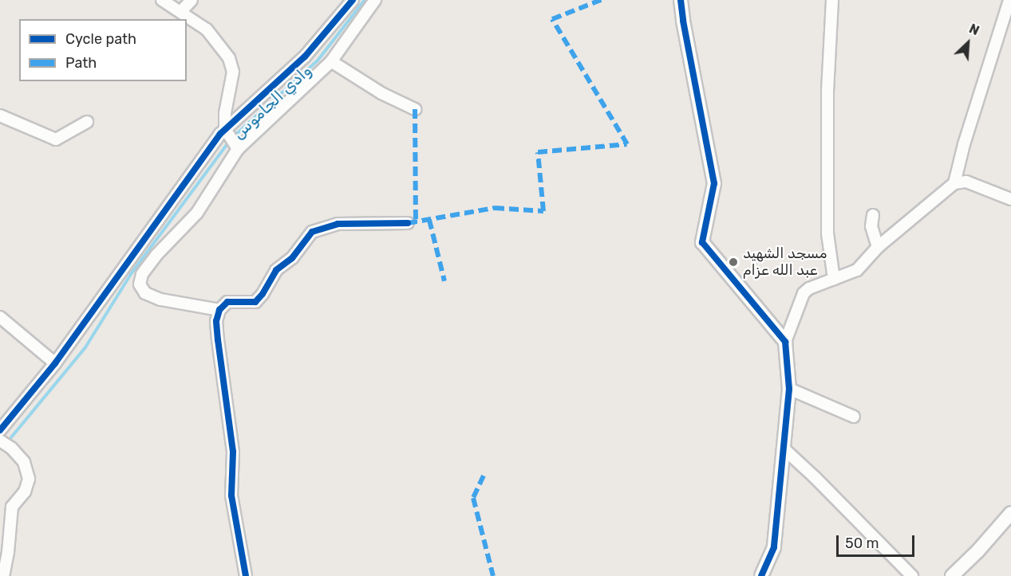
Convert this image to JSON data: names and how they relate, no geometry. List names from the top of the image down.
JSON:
{
  "water": ["وادي الجاموس"],
  "places": ["مسجد الشهيد عبد الله عزام"],
  "legend": ["Cycle path", "Path"],
  "scale_bar": "50 m",
  "north": "top right"
}
